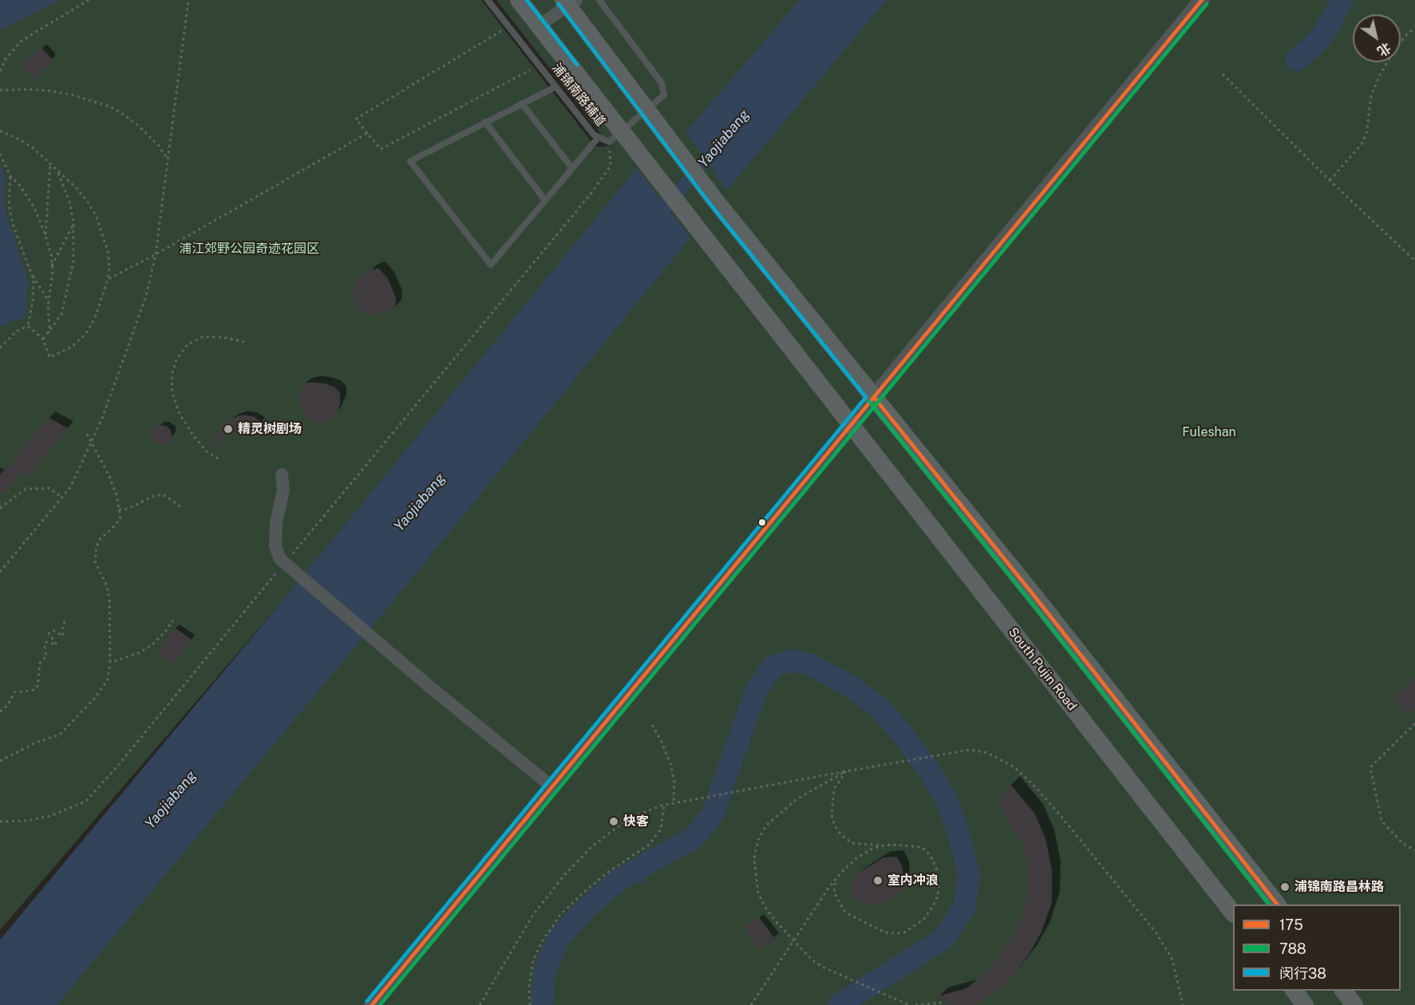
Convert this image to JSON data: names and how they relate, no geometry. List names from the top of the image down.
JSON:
{
  "streets": {
    "main road": ["South Pujin Road"],
    "lane": ["浦锦南路辅道"]
  },
  "water": ["Yaojiabang"],
  "parks": ["浦江郊野公园奇迹花园区", "Fuleshan"],
  "places": [
    "精灵树剧场",
    "快客",
    "室内冲浪",
    "浦锦南路昌林路"
  ],
  "lines": ["transit line 175", "transit line 闵行38", "transit line 788"],
  "legend": ["175", "788", "闵行38"],
  "north": "bottom right"
}
